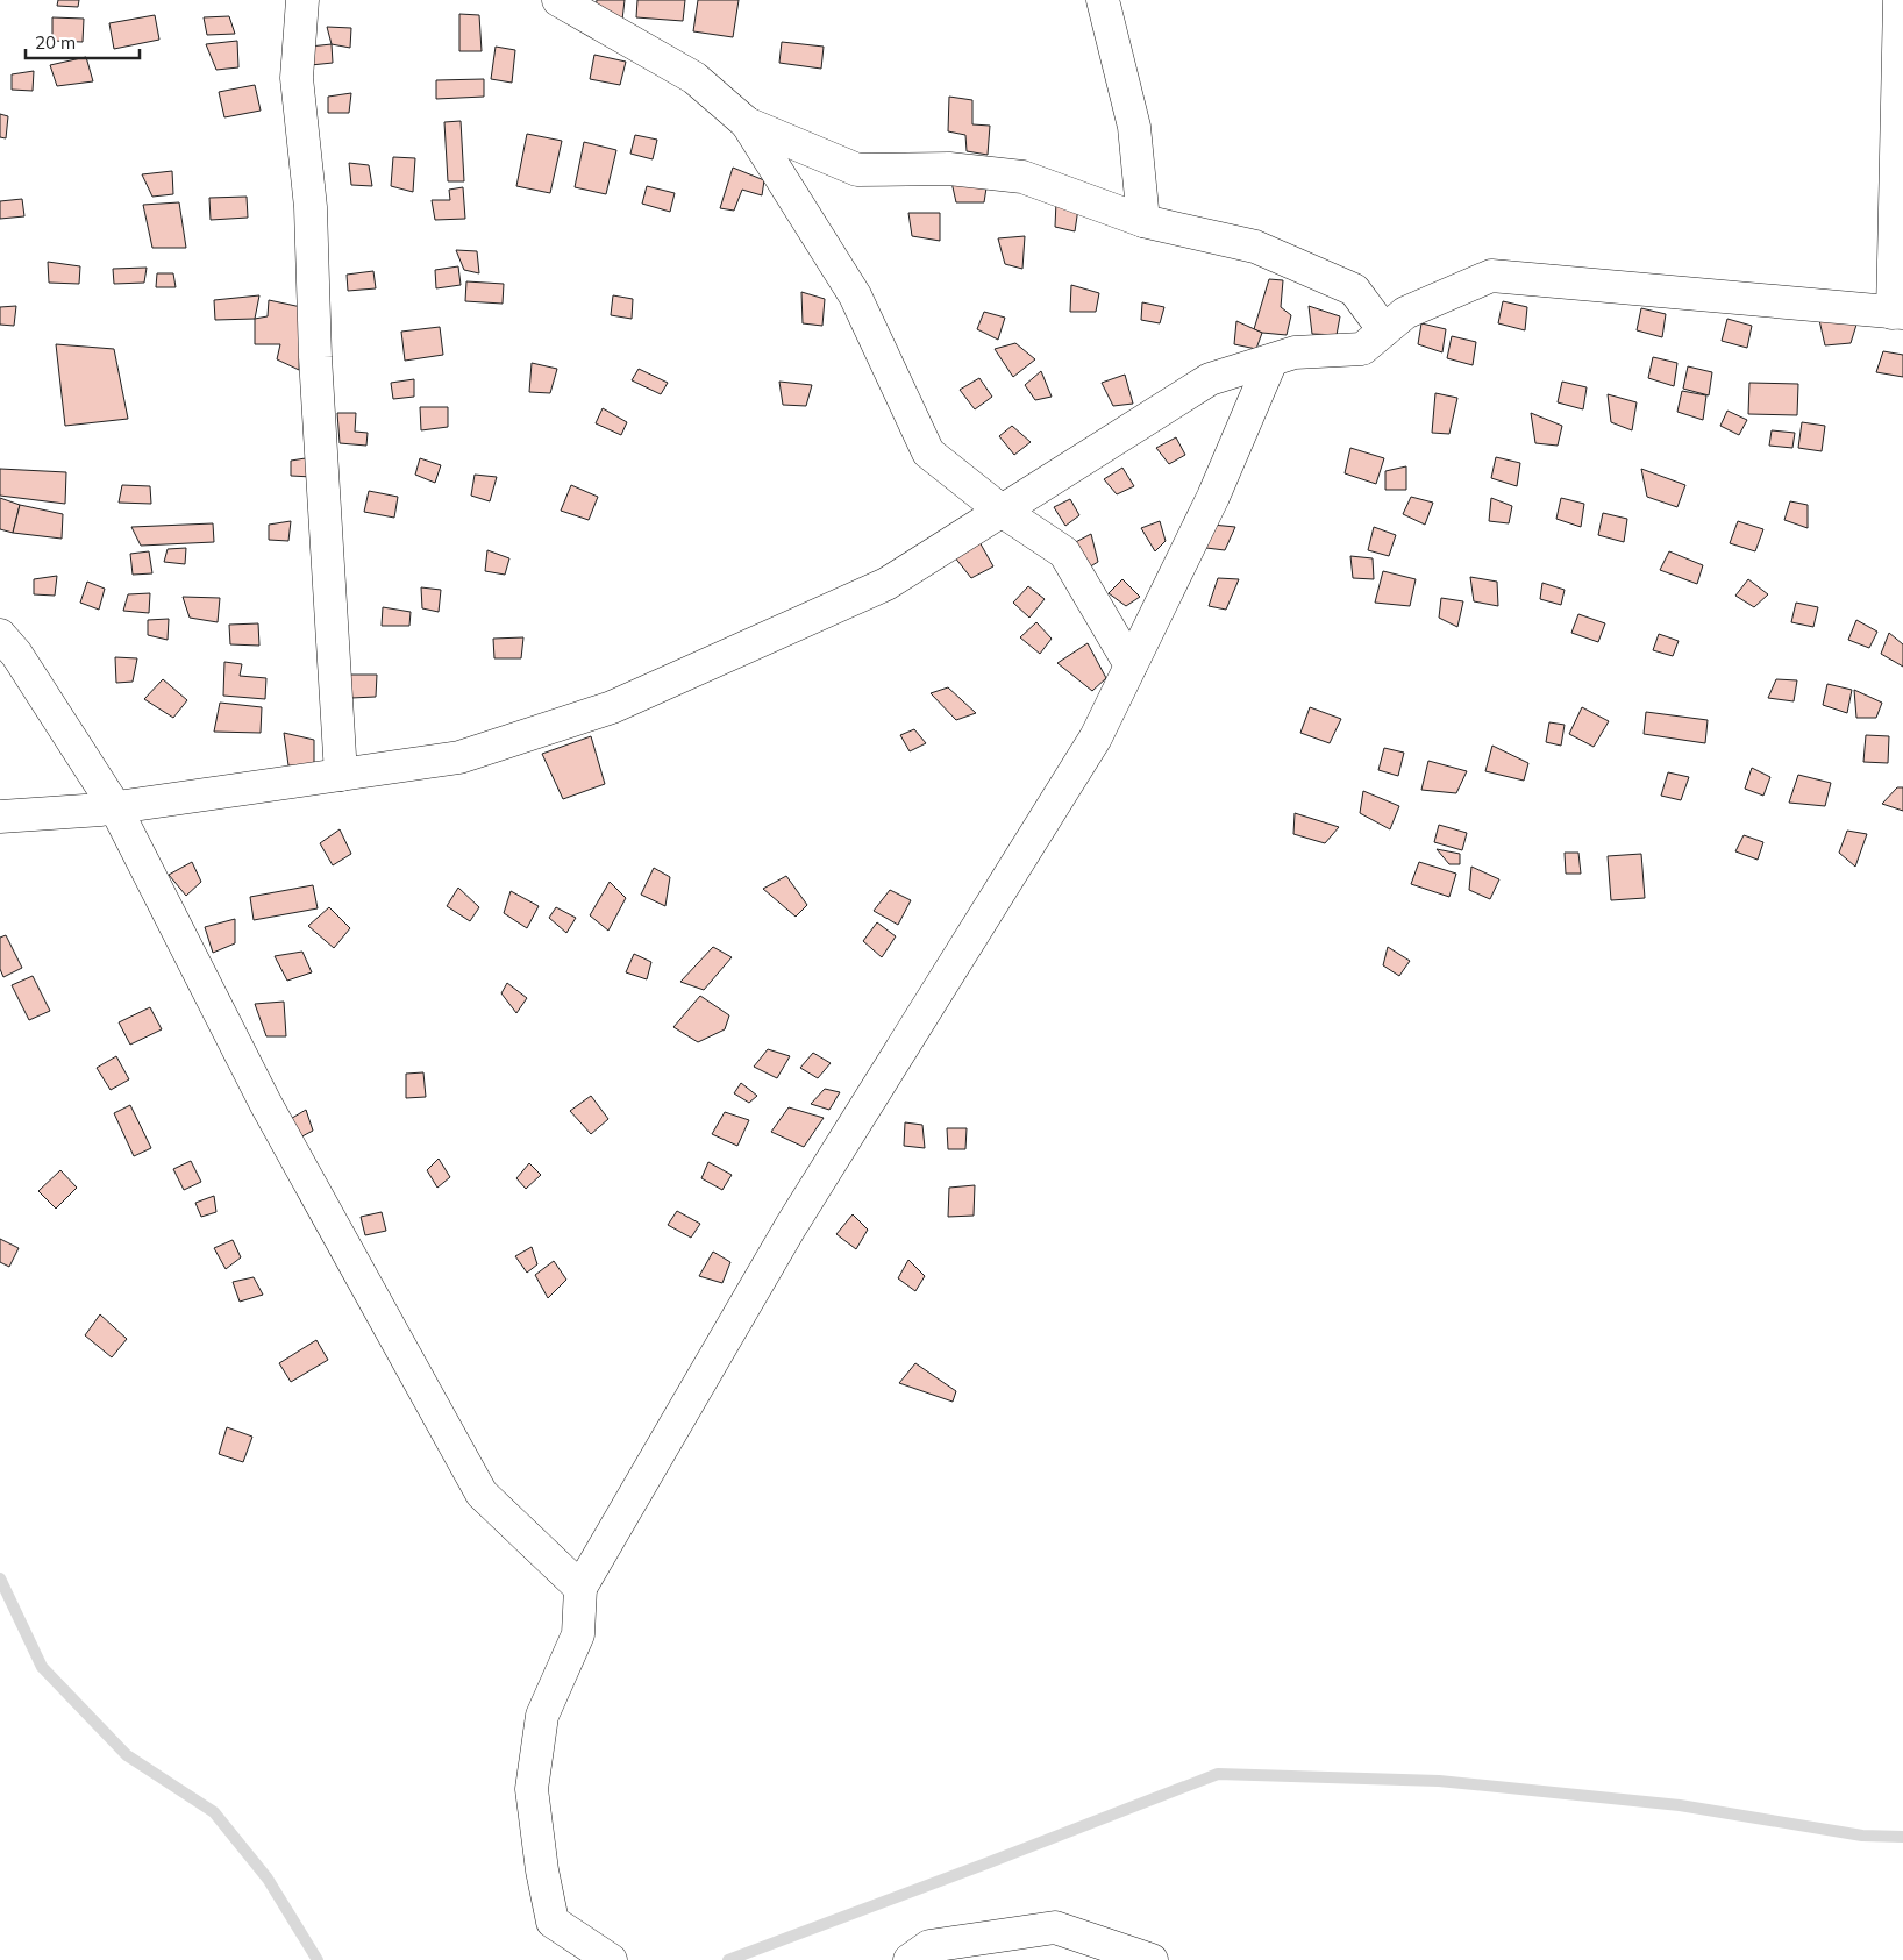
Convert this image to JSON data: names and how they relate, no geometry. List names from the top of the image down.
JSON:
{
  "scale_bar": "20 m"
}
